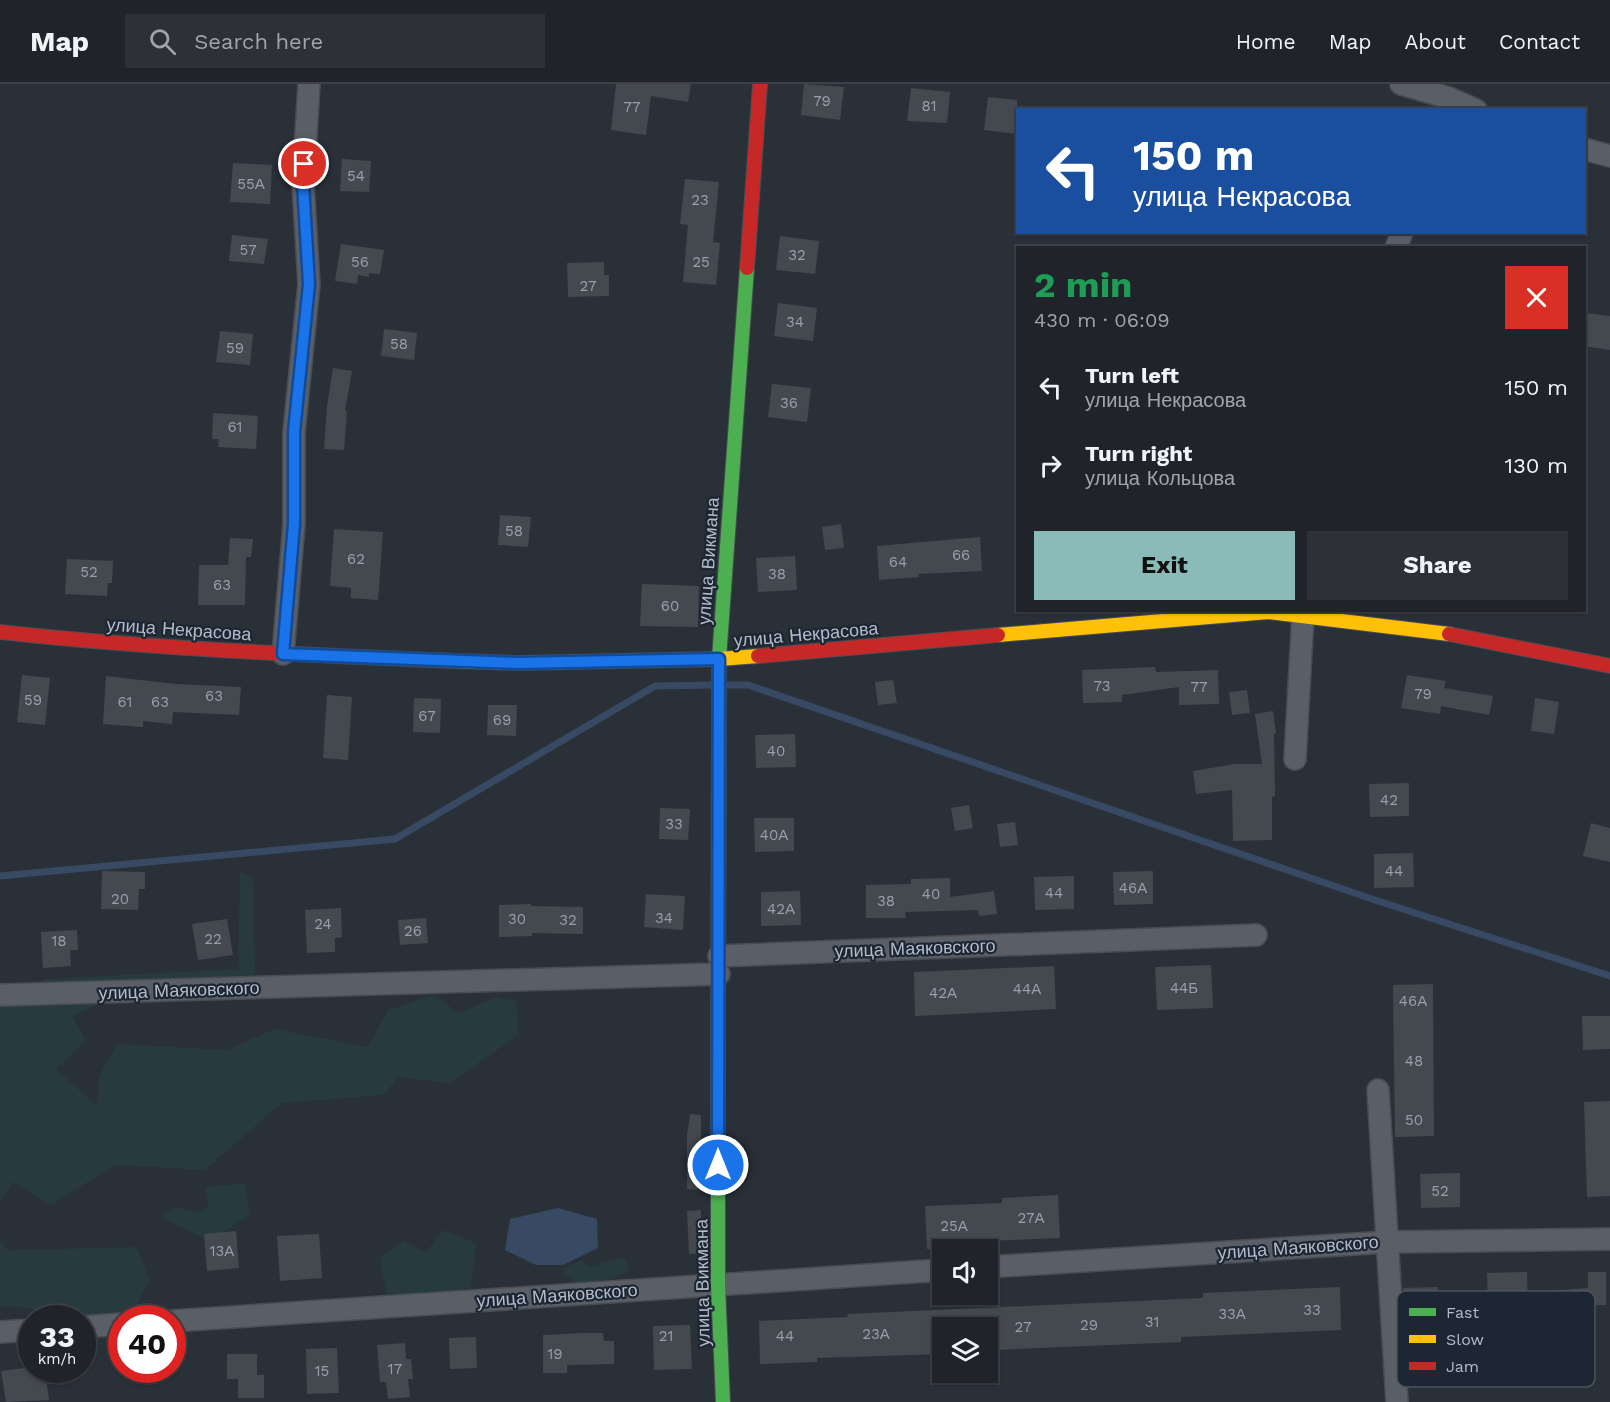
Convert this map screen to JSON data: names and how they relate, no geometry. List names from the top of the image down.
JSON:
{
  "streets": {
    "street": ["улица Викмана", "улица Некрасова", "улица Маяковского"]
  },
  "crossings": [
    ["улица Викмана", "улица Некрасова"],
    ["улица Викмана", "улица Маяковского"]
  ],
  "house_numbers": [
    "79",
    "81",
    "77",
    "54",
    "55А",
    "23",
    "57",
    "32",
    "56",
    "25",
    "27",
    "34",
    "58",
    "59",
    "36",
    "61",
    "58",
    "66",
    "62",
    "64",
    "52",
    "38",
    "63",
    "60",
    "73",
    "77",
    "79",
    "63",
    "59",
    "61",
    "63",
    "67",
    "69",
    "40",
    "42",
    "33",
    "40А",
    "44",
    "46А",
    "44",
    "40",
    "20",
    "38",
    "42А",
    "34",
    "30",
    "32",
    "24",
    "26",
    "22",
    "18",
    "44Б",
    "44А",
    "42А",
    "46А",
    "48",
    "50",
    "52",
    "27А",
    "25А",
    "13А",
    "33",
    "33А",
    "31",
    "29",
    "27",
    "23А",
    "21",
    "44",
    "19",
    "17",
    "15"
  ],
  "legend": ["Fast", "Slow", "Jam"],
  "page": {
    "header": "Map",
    "search": "Search here",
    "nav": [
      "Home",
      "Map",
      "About",
      "Contact"
    ],
    "turn": ["150 m", "улица Некрасова"],
    "heading": ["2 min", "430 m · 06:09"],
    "list": [
      {
        "name": "Turn left",
        "note": "улица Некрасова",
        "value": "150 m"
      },
      {
        "name": "Turn right",
        "note": "улица Кольцова",
        "value": "130 m"
      }
    ],
    "buttons": ["Exit", "Share"],
    "speed": "33 km/h",
    "limit": "40"
  }
}
